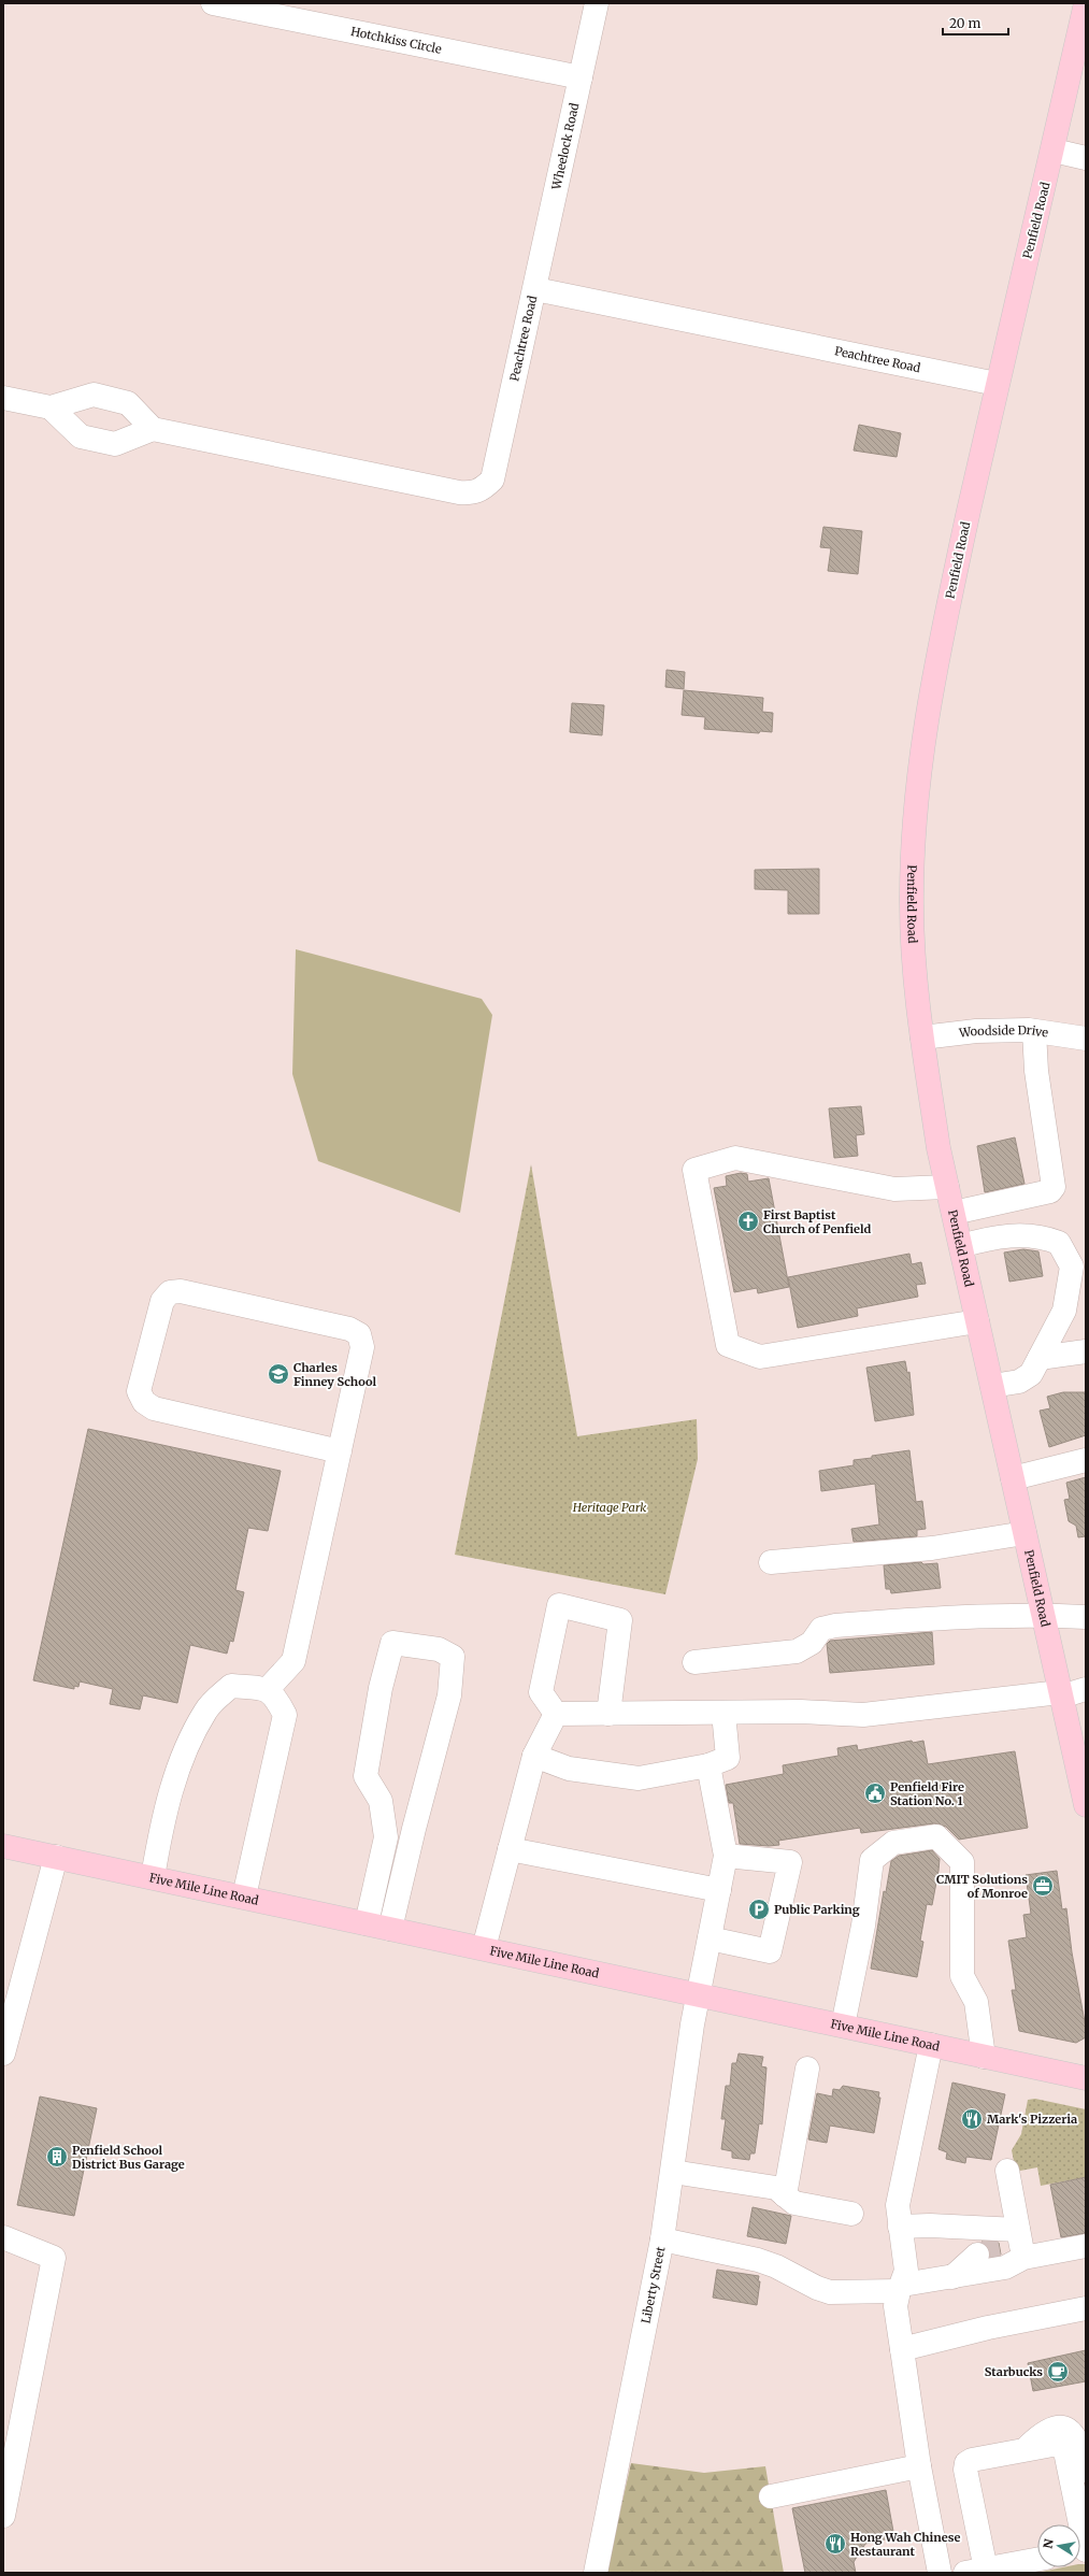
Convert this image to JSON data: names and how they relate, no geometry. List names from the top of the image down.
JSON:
{
  "streets": {
    "main road": ["Penfield Road", "Five Mile Line Road"],
    "street": [
      "Hotchkiss Circle",
      "Wheelock Road",
      "Peachtree Road",
      "Woodside Drive",
      "Liberty Street"
    ]
  },
  "crossings": [
    ["Hotchkiss Circle", "Wheelock Road"],
    ["Wheelock Road", "Peachtree Road"],
    ["Penfield Road", "Peachtree Road"],
    ["Penfield Road", "Woodside Drive"],
    ["Five Mile Line Road", "Liberty Street"]
  ],
  "parks": ["Heritage Park"],
  "places": {
    "church": ["First Baptist Church of Penfield"],
    "school or university": ["Charles Finney School"],
    "public building": ["Penfield Fire Station No. 1"],
    "office": ["CMIT Solutions of Monroe"],
    "parking": ["Public Parking"],
    "restaurant": ["Mark's Pizzeria", "Hong Wah Chinese Restaurant"],
    "building": ["Penfield School District Bus Garage"],
    "cafe": ["Starbucks"]
  },
  "scale_bar": "20 m",
  "north": "left"
}
